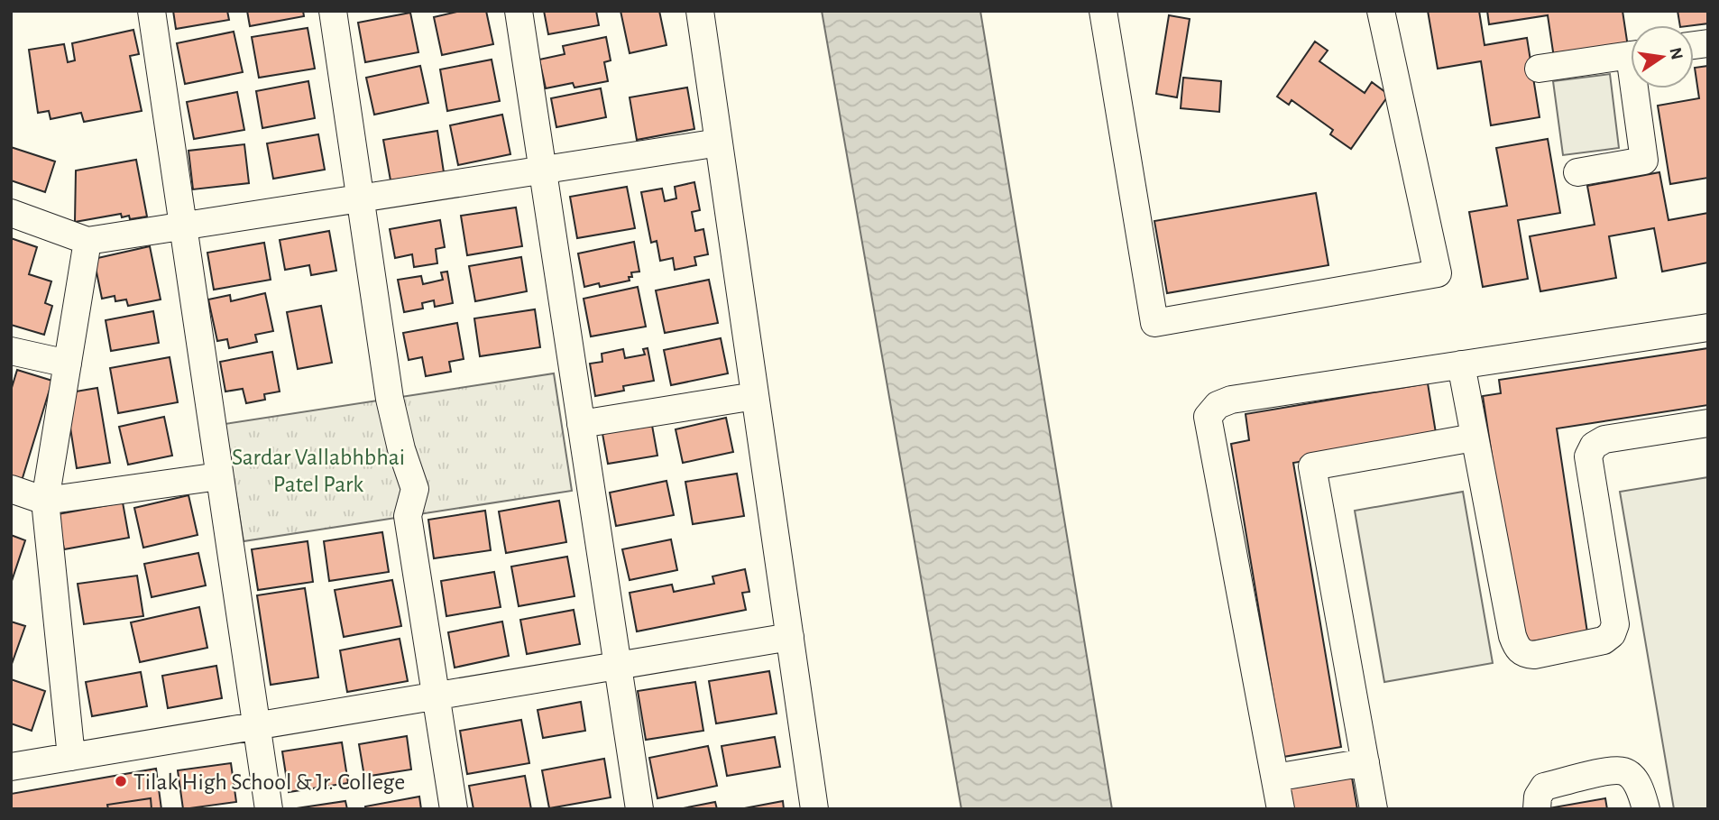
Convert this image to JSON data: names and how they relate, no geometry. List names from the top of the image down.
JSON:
{
  "parks": ["Sardar Vallabhbhai Patel Park"],
  "places": ["Tilak High School & Jr. College"],
  "north": "right"
}
